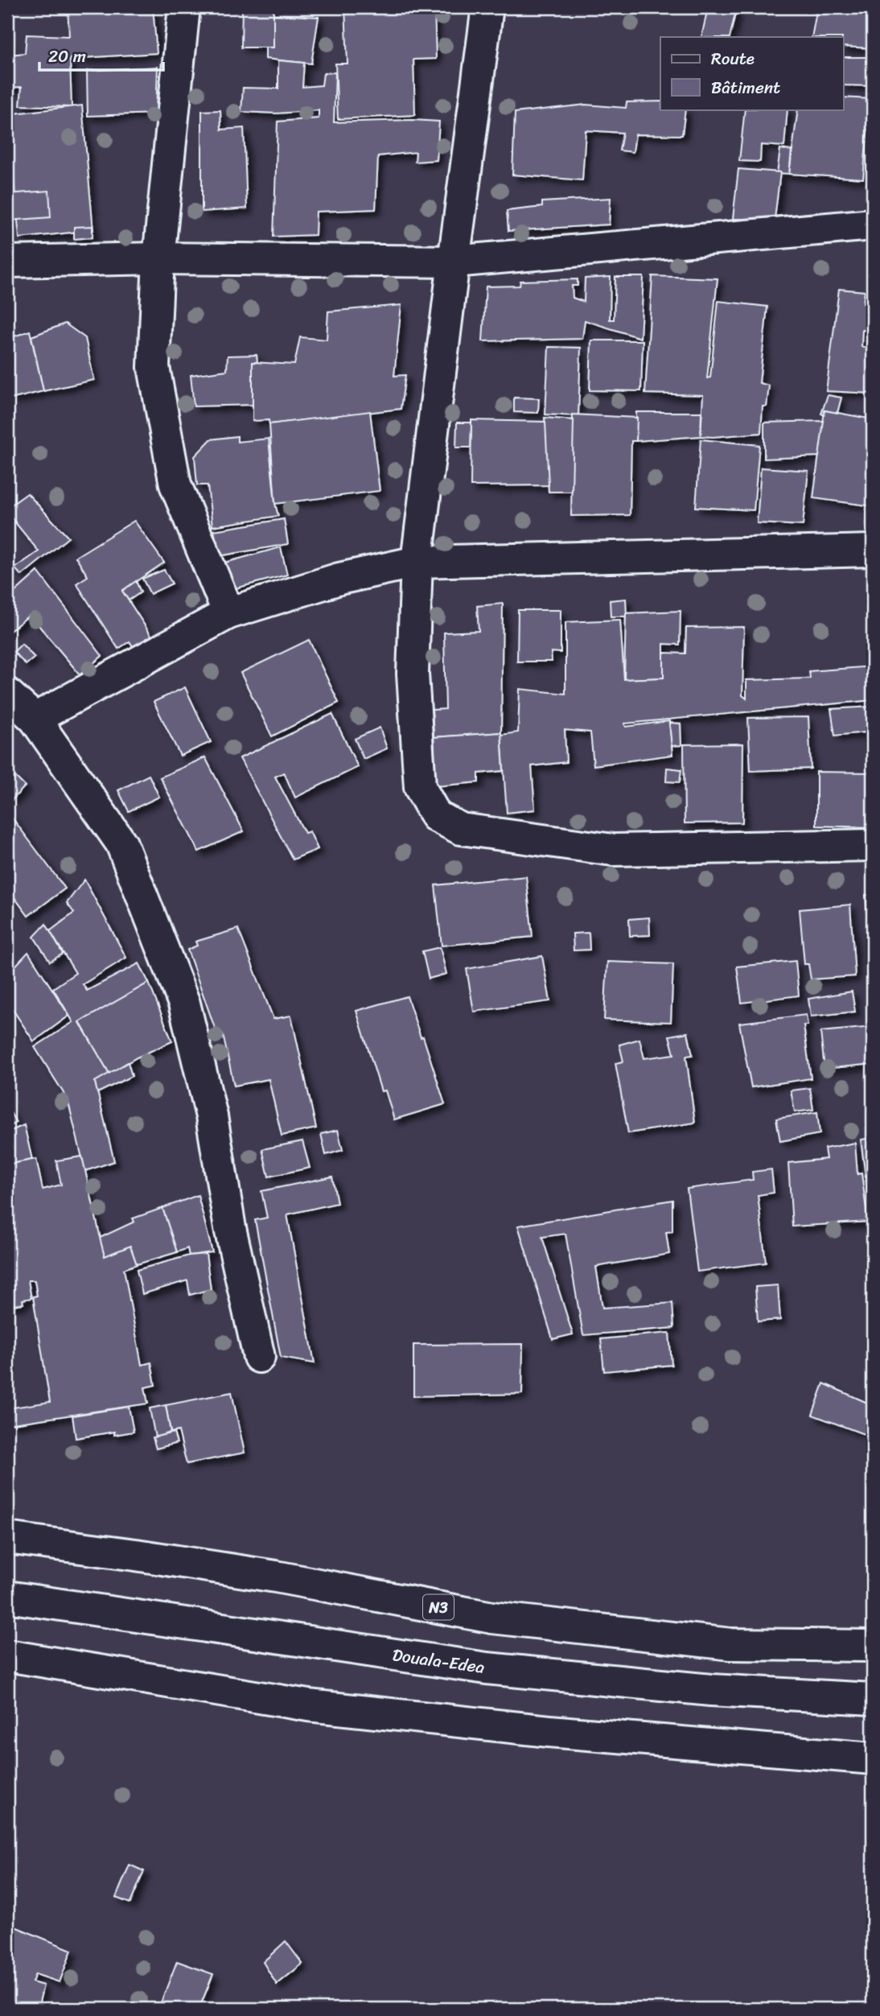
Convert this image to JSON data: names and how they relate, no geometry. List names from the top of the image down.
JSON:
{
  "streets": {
    "main road": ["N3", "Douala-Edea"]
  },
  "legend": ["Route", "Bâtiment"],
  "scale_bar": "20 m"
}
